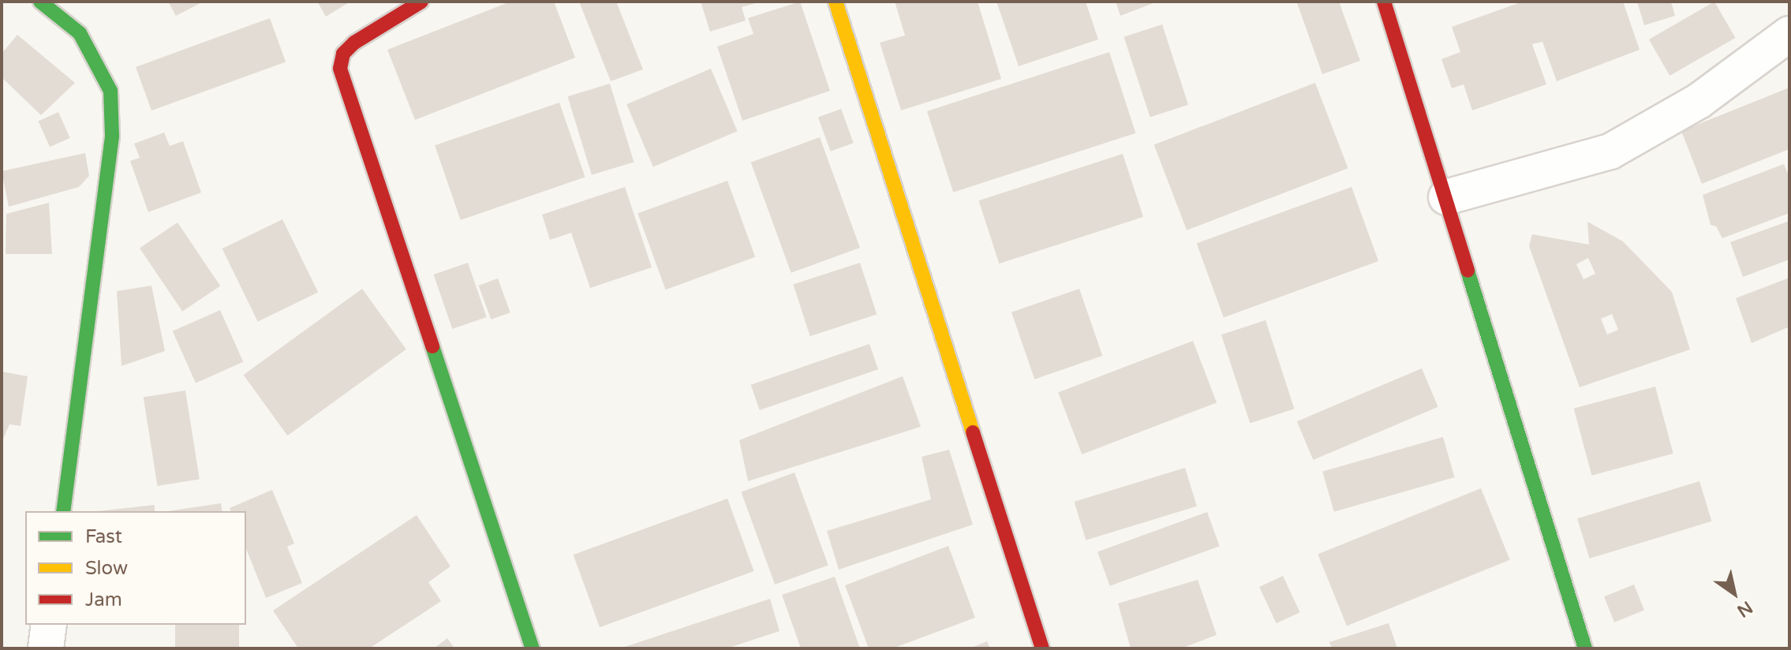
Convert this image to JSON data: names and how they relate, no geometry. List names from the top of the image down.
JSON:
{
  "legend": ["Fast", "Slow", "Jam"],
  "north": "bottom right"
}
